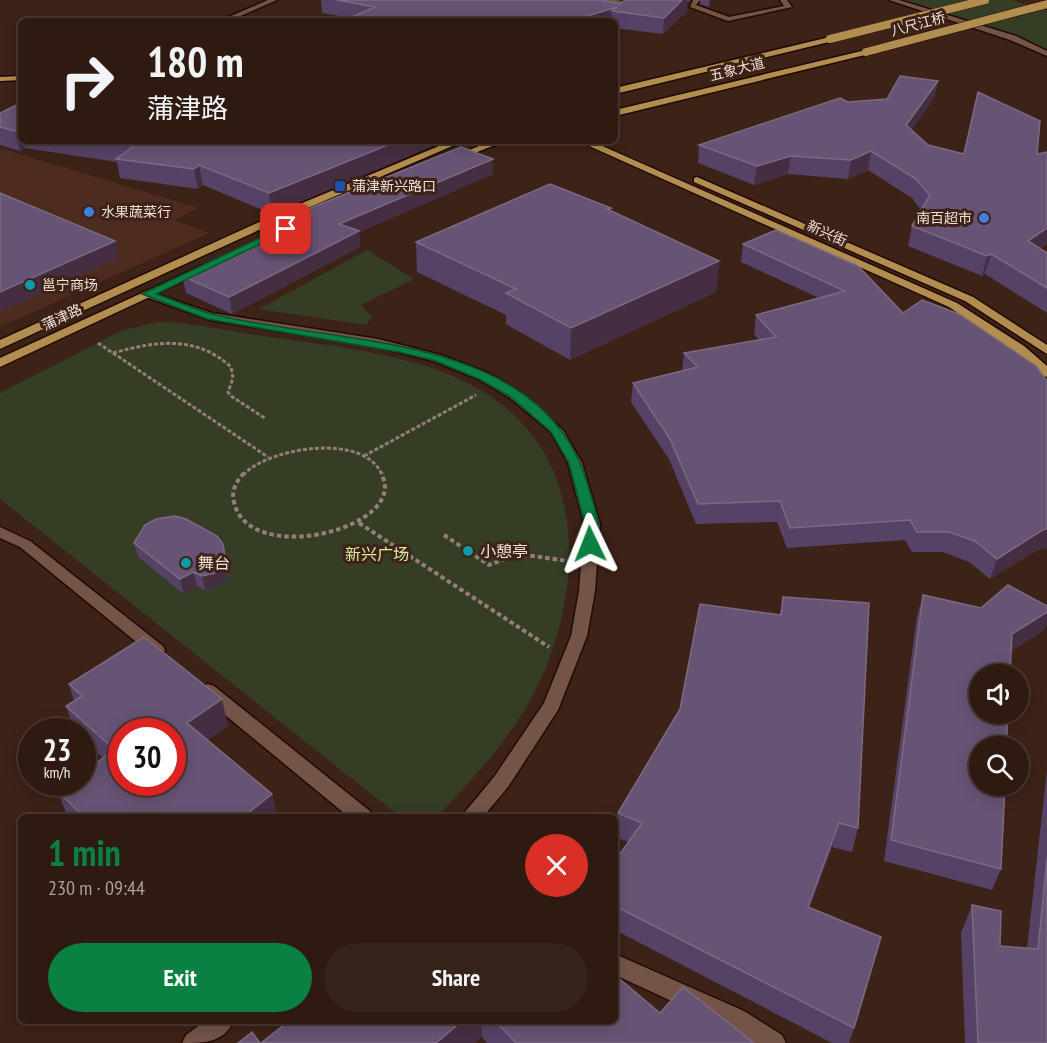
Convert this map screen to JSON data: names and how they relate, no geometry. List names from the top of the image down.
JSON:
{
  "streets": {
    "main road": [
      "八尺江桥",
      "五象大道",
      "新兴街",
      "蒲津路"
    ]
  },
  "crossings": [
    ["八尺江桥", "五象大道"]
  ],
  "parks": ["新兴广场"],
  "places": {
    "transit": ["蒲津新兴路口"],
    "other": [
      "水果蔬菜行",
      "南百超市",
      "邕宁商场",
      "小憩亭",
      "舞台"
    ]
  },
  "page": {
    "turn": ["180 m", "蒲津路"],
    "speed": "23 km/h",
    "limit": "30",
    "heading": ["1 min", "230 m · 09:44"],
    "buttons": ["Exit", "Share"]
  }
}
